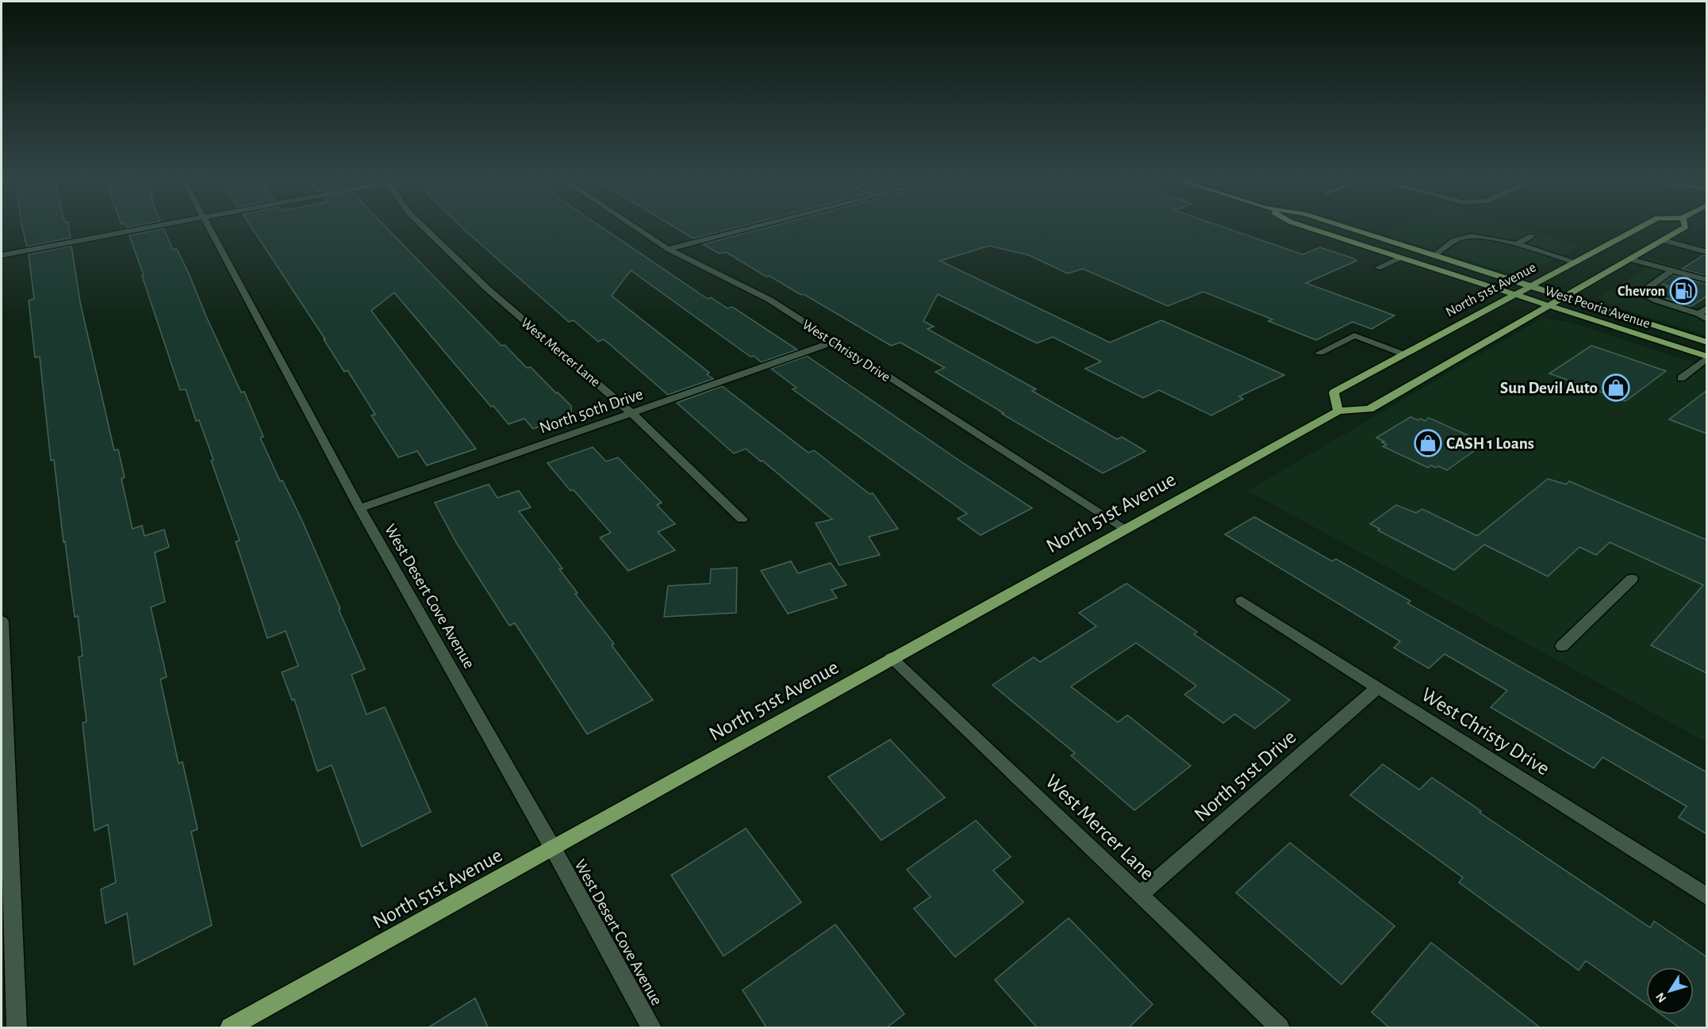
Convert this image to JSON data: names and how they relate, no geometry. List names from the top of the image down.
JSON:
{
  "streets": {
    "main road": ["North 51st Avenue", "West Peoria Avenue"],
    "street": [
      "West Christy Drive",
      "West Mercer Lane",
      "North 50th Drive",
      "West Desert Cove Avenue",
      "North 51st Drive"
    ]
  },
  "crossings": [
    ["North 51st Avenue", "West Peoria Avenue"],
    ["North 51st Avenue", "West Christy Drive"],
    ["North 51st Avenue", "West Mercer Lane"],
    ["North 51st Avenue", "West Desert Cove Avenue"],
    ["West Christy Drive", "North 50th Drive"],
    ["West Christy Drive", "North 51st Drive"],
    ["West Mercer Lane", "North 50th Drive"],
    ["West Mercer Lane", "North 51st Drive"],
    ["North 50th Drive", "West Desert Cove Avenue"]
  ],
  "places": {
    "fuel station": ["Chevron"],
    "shop": ["Sun Devil Auto", "CASH 1 Loans"]
  },
  "north": "bottom left"
}
